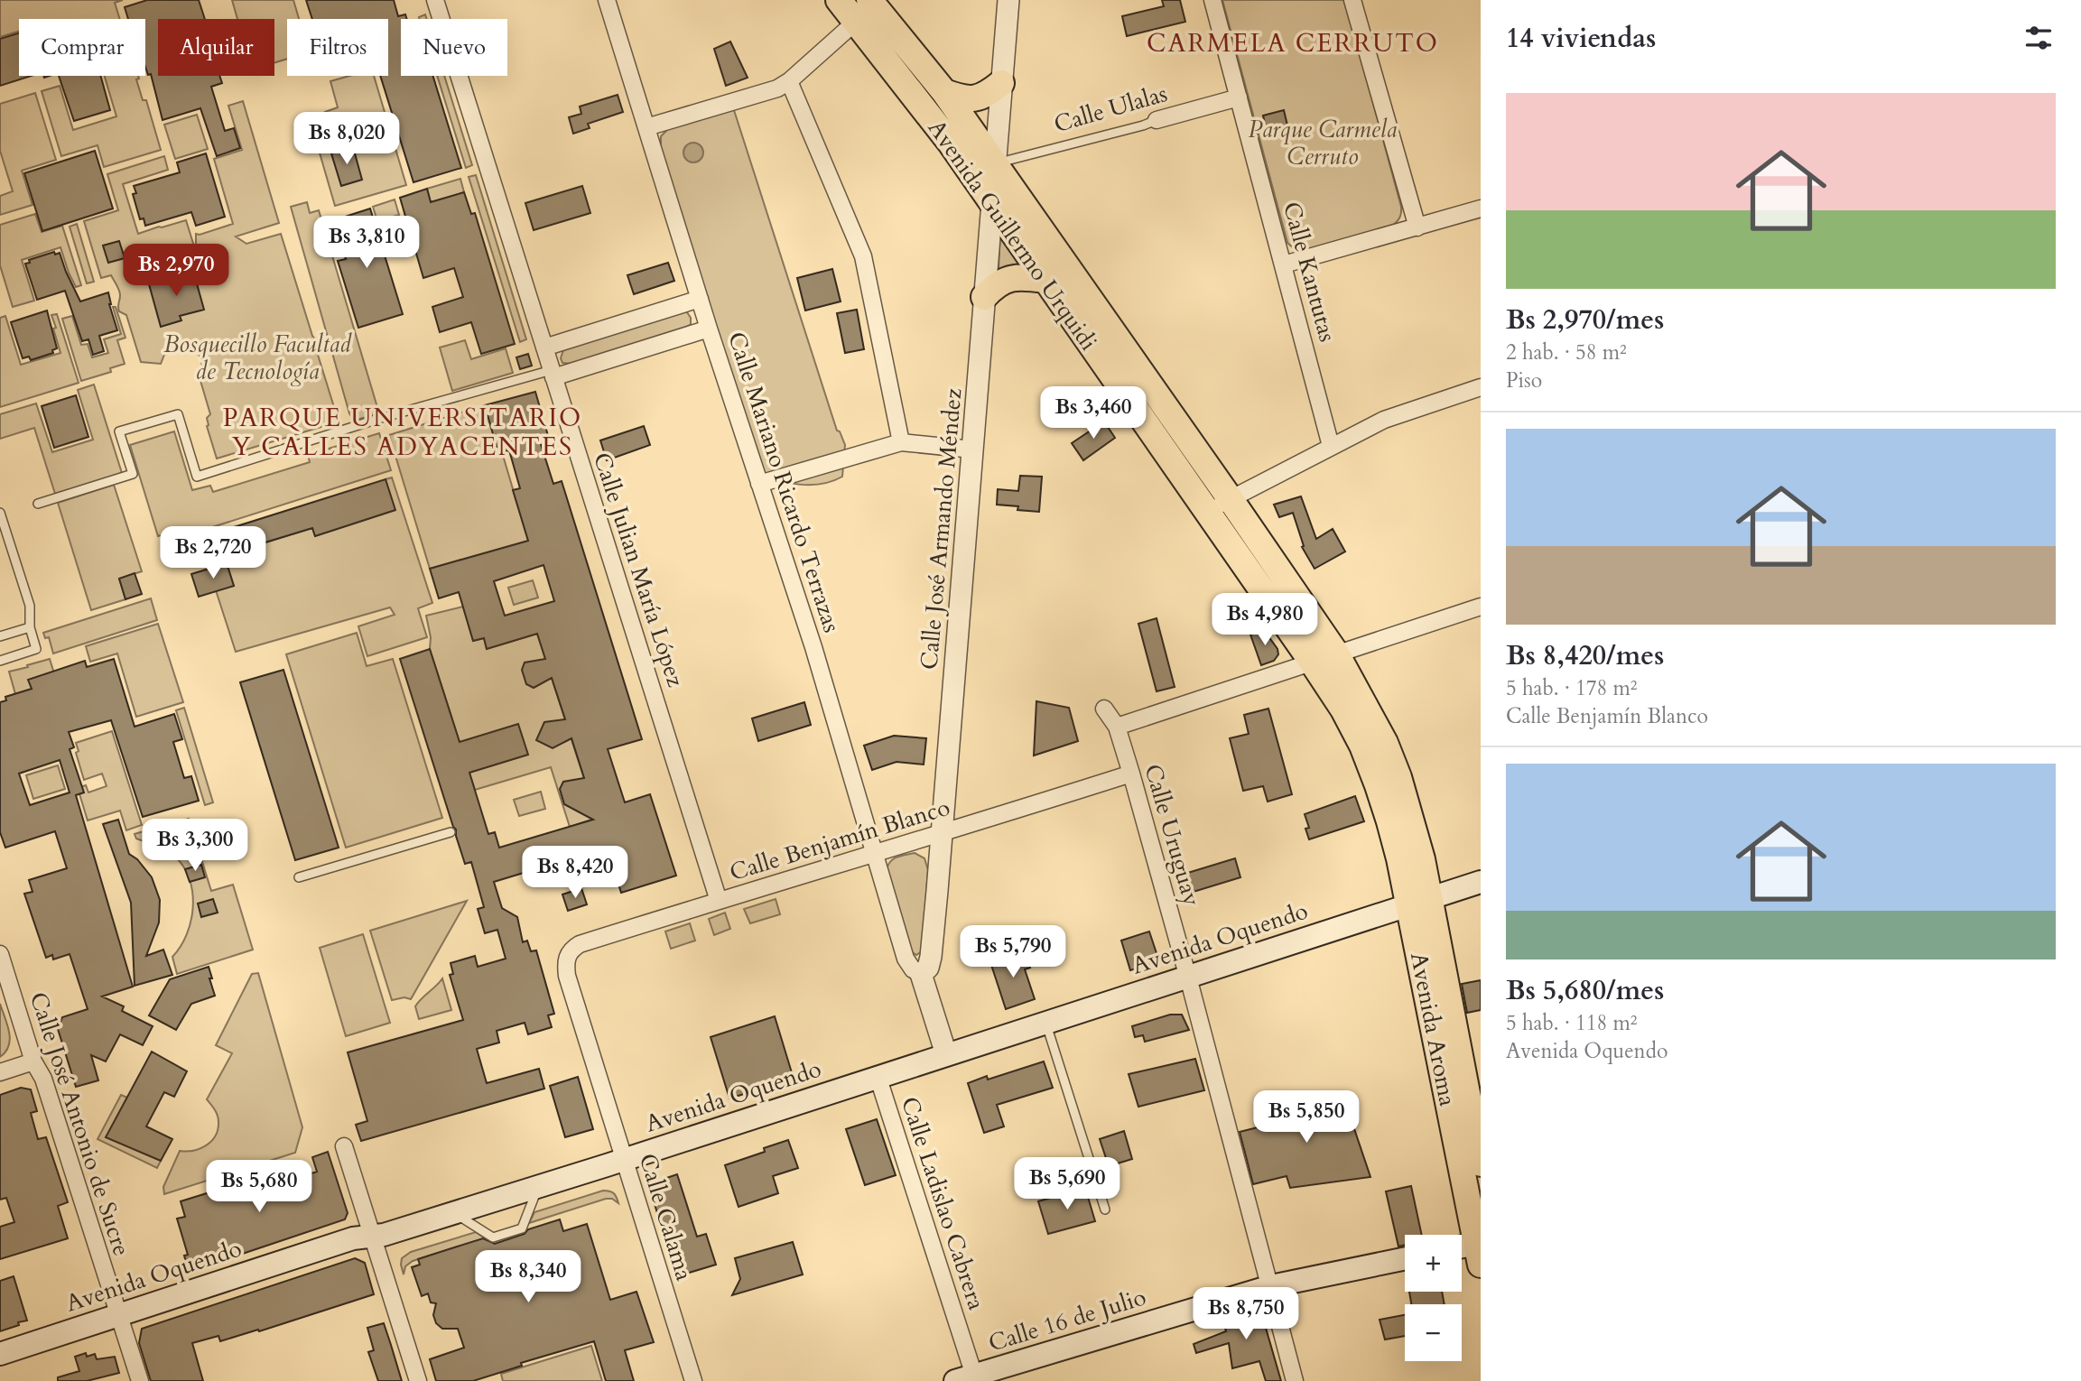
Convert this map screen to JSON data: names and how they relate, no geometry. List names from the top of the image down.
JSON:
{
  "streets": {
    "main road": [
      "Avenida Guillermo Urquidi",
      "Avenida Oquendo",
      "Avenida Aroma",
      "Calle 16 de Julio"
    ],
    "street": [
      "Calle Ulalas",
      "Calle Kantutas",
      "Calle Mariano Ricardo Terrazas",
      "Calle José Armando Méndez",
      "Calle Julian María López",
      "Calle Uruguay",
      "Calle Benjamín Blanco",
      "Calle José Antonio de Sucre",
      "Calle Ladislao Cabrera",
      "Calle Calama"
    ]
  },
  "crossings": [
    ["Calle Ulalas", "Avenida Guillermo Urquidi"],
    ["Calle Ulalas", "Calle Kantutas"],
    ["Calle Ulalas", "Calle José Armando Méndez"],
    ["Avenida Guillermo Urquidi", "Calle José Armando Méndez"],
    ["Avenida Guillermo Urquidi", "Avenida Oquendo"],
    ["Avenida Guillermo Urquidi", "Avenida Aroma"],
    ["Calle Mariano Ricardo Terrazas", "Calle José Armando Méndez"],
    ["Calle Mariano Ricardo Terrazas", "Calle Benjamín Blanco"],
    ["Calle José Armando Méndez", "Calle Benjamín Blanco"],
    ["Calle Julian María López", "Calle Benjamín Blanco"],
    ["Calle Uruguay", "Calle Benjamín Blanco"],
    ["Calle Uruguay", "Avenida Oquendo"],
    ["Calle Uruguay", "Calle 16 de Julio"],
    ["Calle Benjamín Blanco", "Calle Calama"],
    ["Avenida Oquendo", "Avenida Aroma"],
    ["Avenida Oquendo", "Calle José Antonio de Sucre"],
    ["Avenida Oquendo", "Calle Ladislao Cabrera"],
    ["Avenida Oquendo", "Calle Calama"],
    ["Calle Ladislao Cabrera", "Calle 16 de Julio"]
  ],
  "districts": ["CARMELA CERRUTO", "PARQUE UNIVERSITARIO Y CALLES ADYACENTES"],
  "parks": ["Parque Carmela Cerruto", "Bosquecillo Facultad de Tecnología"],
  "page": {
    "heading": "14 viviendas",
    "chip": [
      "Comprar",
      "Alquilar",
      "Filtros",
      "Nuevo"
    ],
    "list": [
      {
        "name": "Bs 2,970/mes",
        "note": "2 hab. · 58 m² · Piso"
      },
      {
        "name": "Bs 8,420/mes",
        "note": "5 hab. · 178 m² · Calle Benjamín Blanco"
      },
      {
        "name": "Bs 5,680/mes",
        "note": "5 hab. · 118 m² · Avenida Oquendo"
      }
    ],
    "price": [
      "Bs 8,020",
      "Bs 3,810",
      "Bs 2,970",
      "Bs 3,460",
      "Bs 2,720",
      "Bs 4,980",
      "Bs 3,300",
      "Bs 8,420",
      "Bs 5,790",
      "Bs 5,850",
      "Bs 5,690",
      "Bs 5,680",
      "Bs 8,340",
      "Bs 8,750"
    ],
    "map_buttons": ["+", "−"]
  }
}
